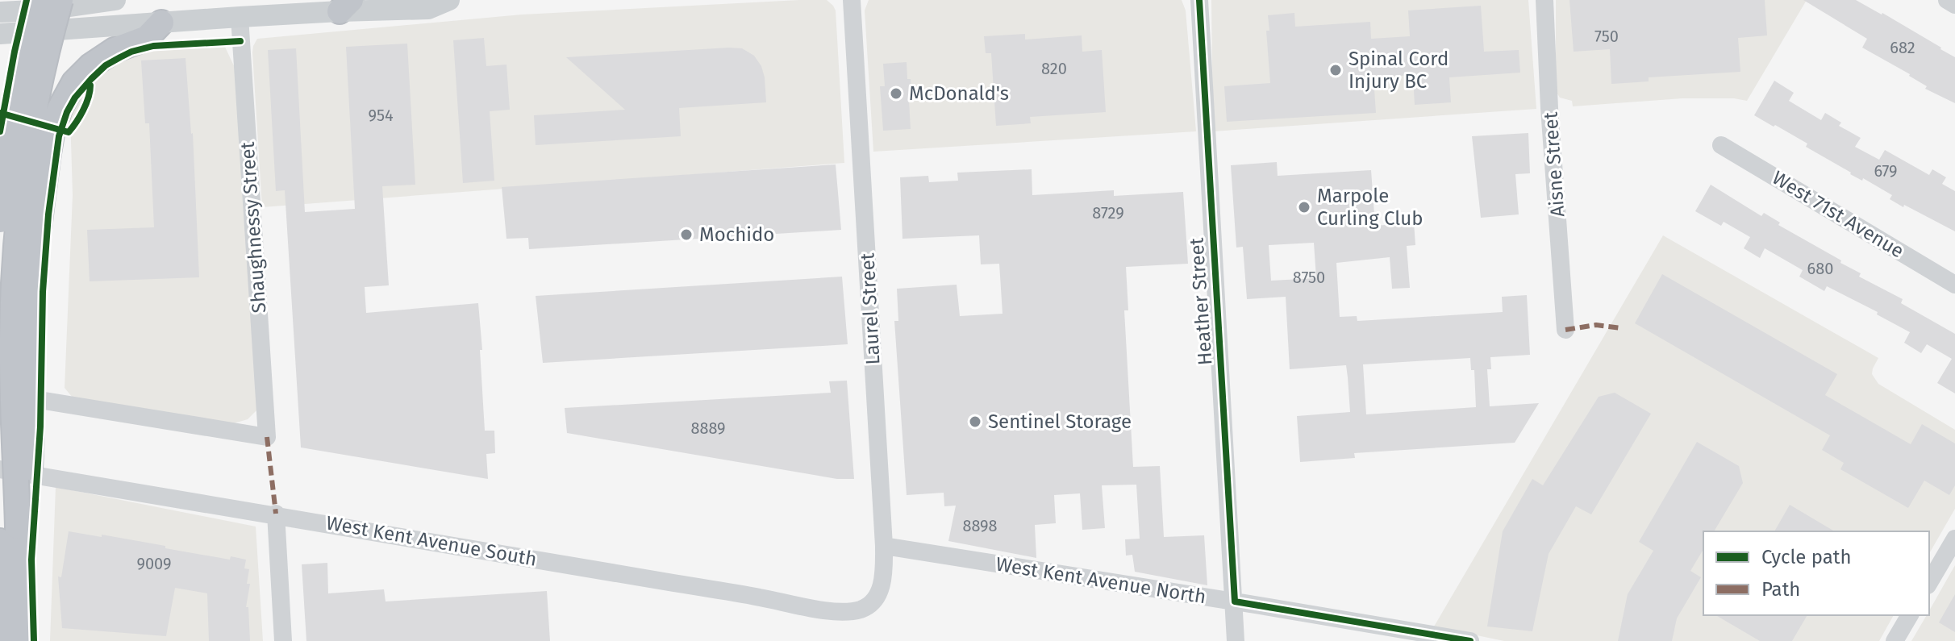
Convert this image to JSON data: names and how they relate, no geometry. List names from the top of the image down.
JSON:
{
  "streets": {
    "street": [
      "Aisne Street",
      "West 71st Avenue",
      "Shaughnessy Street",
      "Heather Street",
      "Laurel Street",
      "West Kent Avenue South",
      "West Kent Avenue North"
    ]
  },
  "crossings": [
    ["Heather Street", "West Kent Avenue North"],
    ["Laurel Street", "West Kent Avenue South"],
    ["Laurel Street", "West Kent Avenue North"]
  ],
  "places": [
    "Spinal Cord Injury BC",
    "McDonald's",
    "Marpole Curling Club",
    "Mochido",
    "Sentinel Storage"
  ],
  "house_numbers": [
    "750",
    "682",
    "820",
    "954",
    "679",
    "8729",
    "680",
    "8750",
    "8889",
    "8898",
    "9009"
  ],
  "legend": ["Cycle path", "Path"]
}
